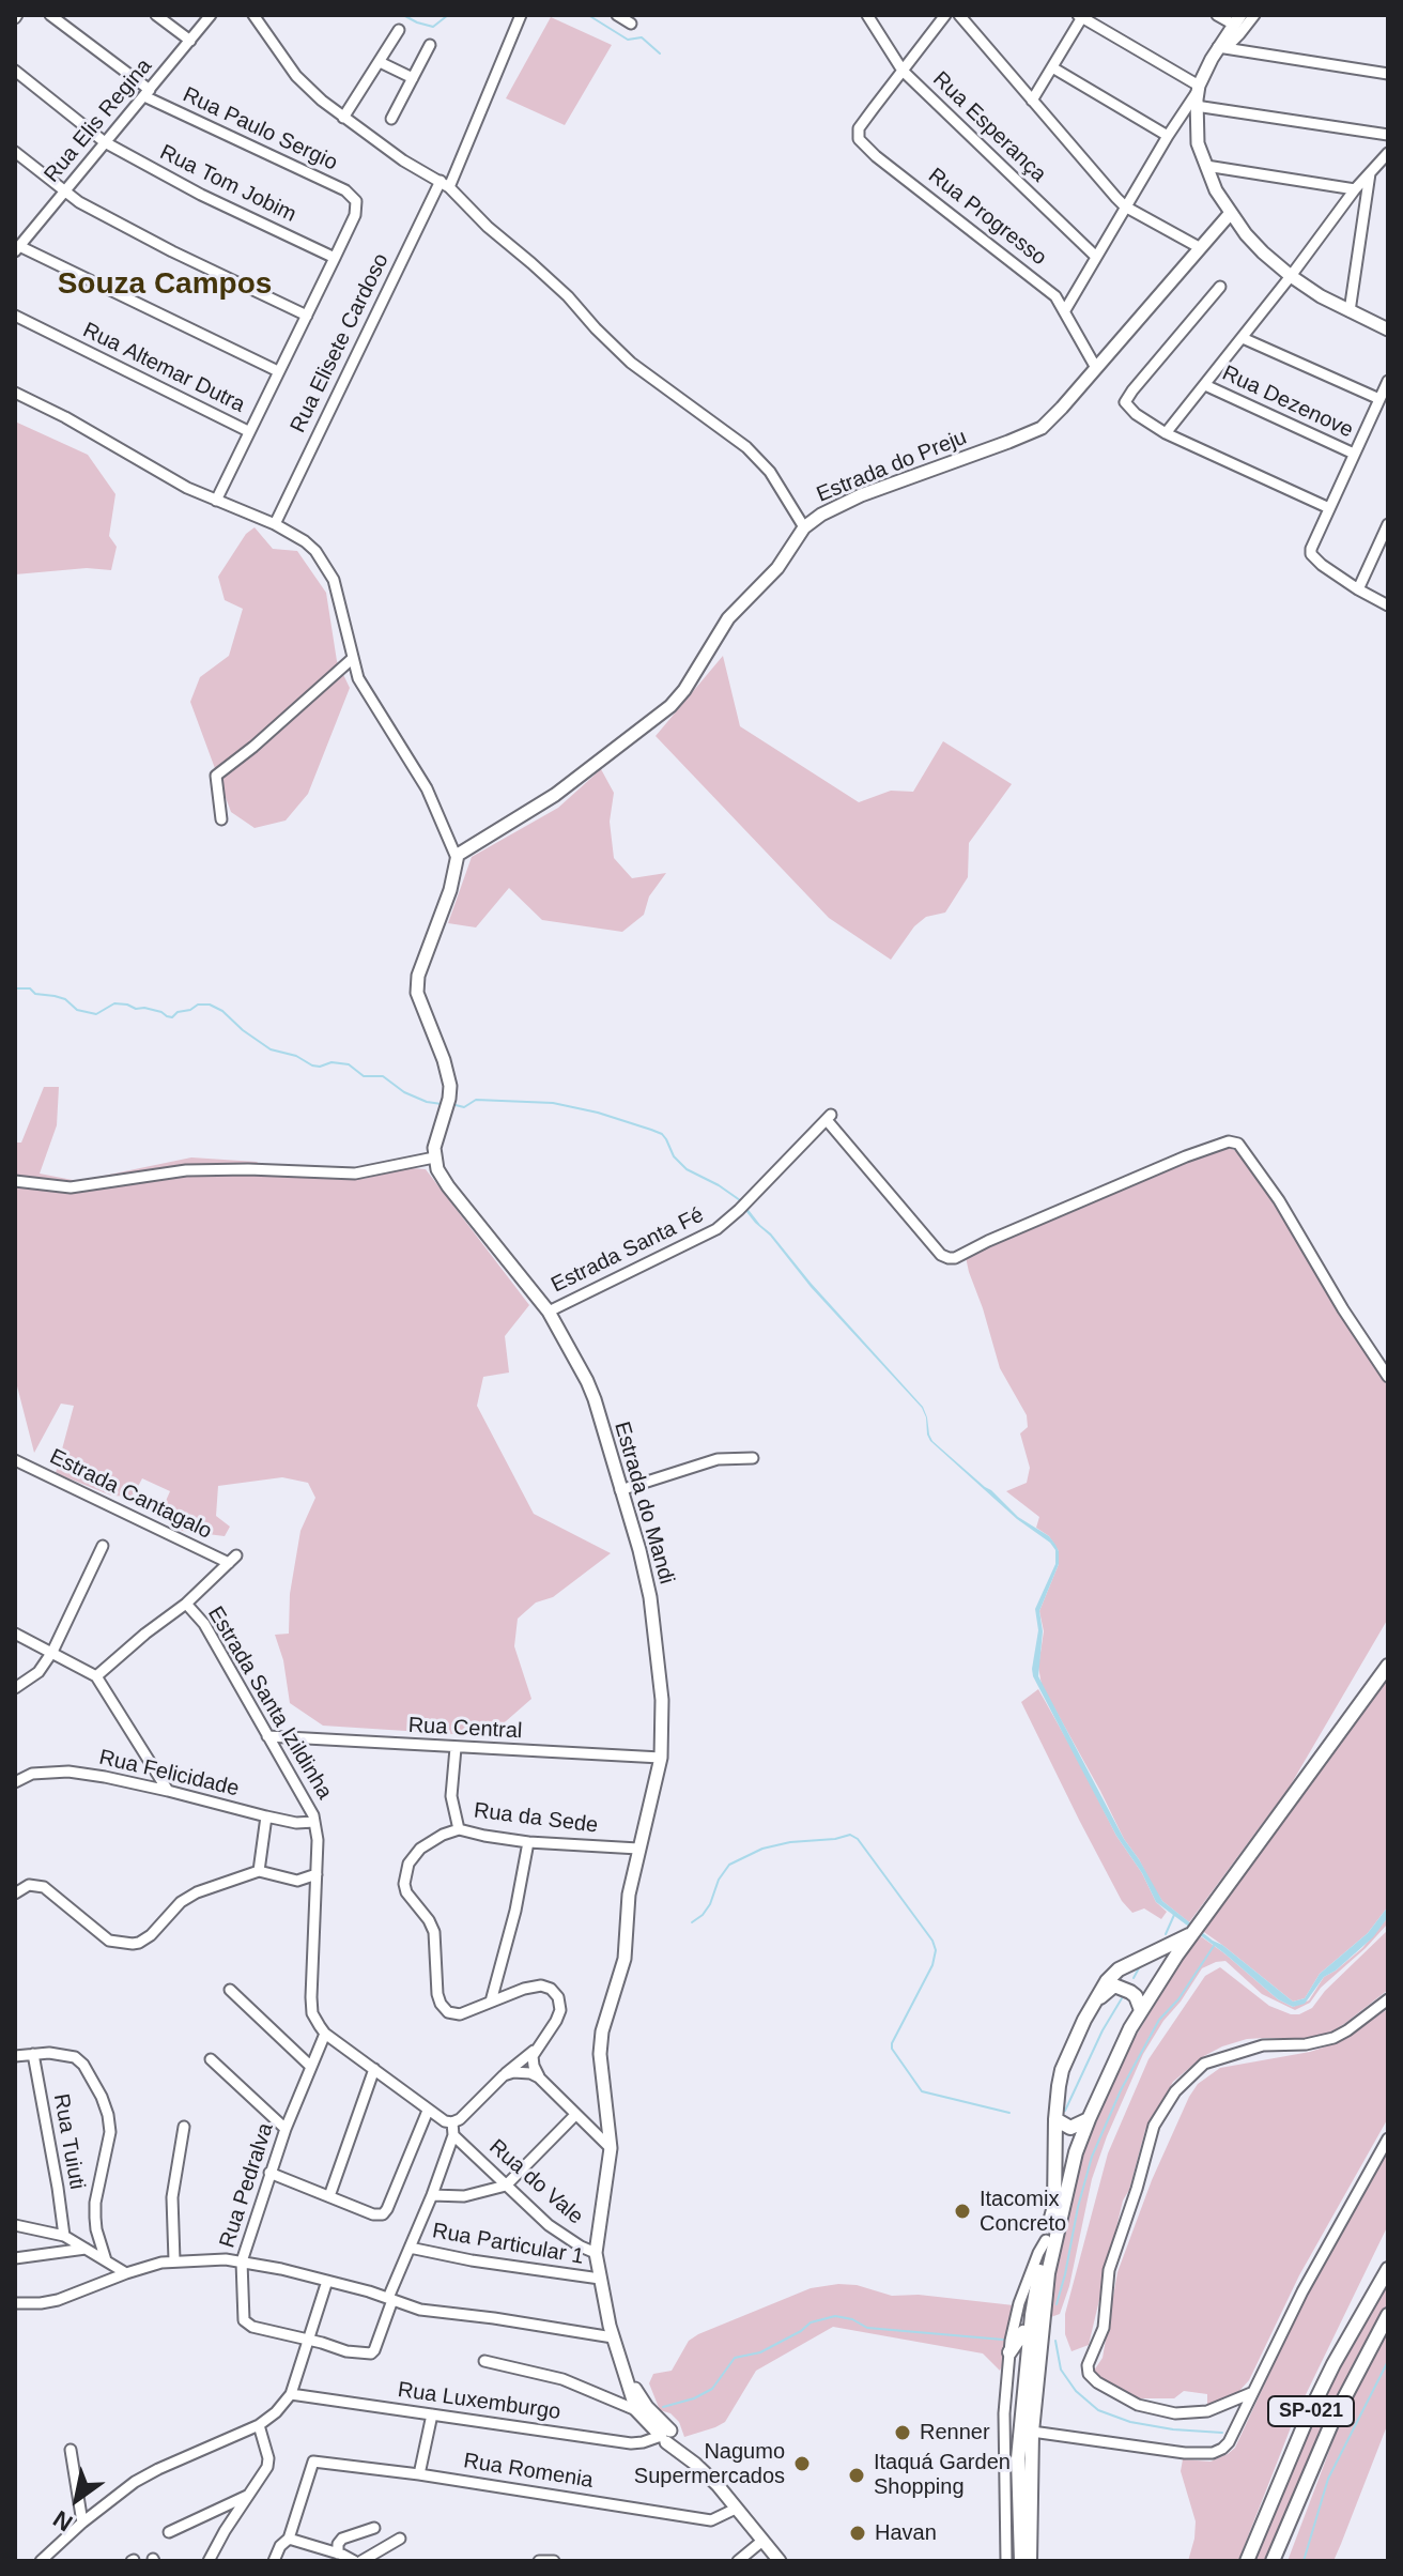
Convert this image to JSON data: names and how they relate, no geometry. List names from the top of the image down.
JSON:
{
  "streets": {
    "highway": ["SP-021"],
    "main road": ["Estrada do Preju", "Estrada do Mandi"],
    "street": [
      "Rua Elis Regina",
      "Rua Esperança",
      "Rua Paulo Sergio",
      "Rua Tom Jobim",
      "Rua Progresso",
      "Rua Elisete Cardoso",
      "Rua Altemar Dutra",
      "Rua Dezenove",
      "Estrada Santa Fé",
      "Estrada Cantagalo",
      "Estrada Santa Izildinha",
      "Rua Central",
      "Rua Felicidade",
      "Rua da Sede",
      "Rua Tuiuti",
      "Rua do Vale",
      "Rua Pedralva",
      "Rua Particular 1",
      "Rua Luxemburgo",
      "Rua Romenia"
    ]
  },
  "crossings": [
    ["Rua Elis Regina", "Rua Paulo Sergio"],
    ["Rua Elis Regina", "Rua Tom Jobim"],
    ["Rua Esperança", "Rua Progresso"],
    ["Rua Paulo Sergio", "Rua Tom Jobim"],
    ["Rua Progresso", "Estrada do Preju"],
    ["Estrada Santa Fé", "Estrada do Mandi"],
    ["Estrada Cantagalo", "Estrada Santa Izildinha"],
    ["Estrada do Mandi", "Rua Central"],
    ["Estrada do Mandi", "Rua da Sede"],
    ["Estrada do Mandi", "Rua do Vale"],
    ["Estrada do Mandi", "Rua Particular 1"],
    ["Estrada do Mandi", "Rua Luxemburgo"],
    ["Estrada do Mandi", "Rua Romenia"],
    ["Estrada Santa Izildinha", "Rua Central"],
    ["Estrada Santa Izildinha", "Rua Felicidade"],
    ["Estrada Santa Izildinha", "Rua Pedralva"],
    ["Rua Central", "Rua da Sede"]
  ],
  "districts": ["Souza Campos"],
  "places": [
    "Itacomix Concreto",
    "Renner",
    "Nagumo Supermercados",
    "Itaquá Garden Shopping",
    "Havan"
  ],
  "north": "bottom left"
}
